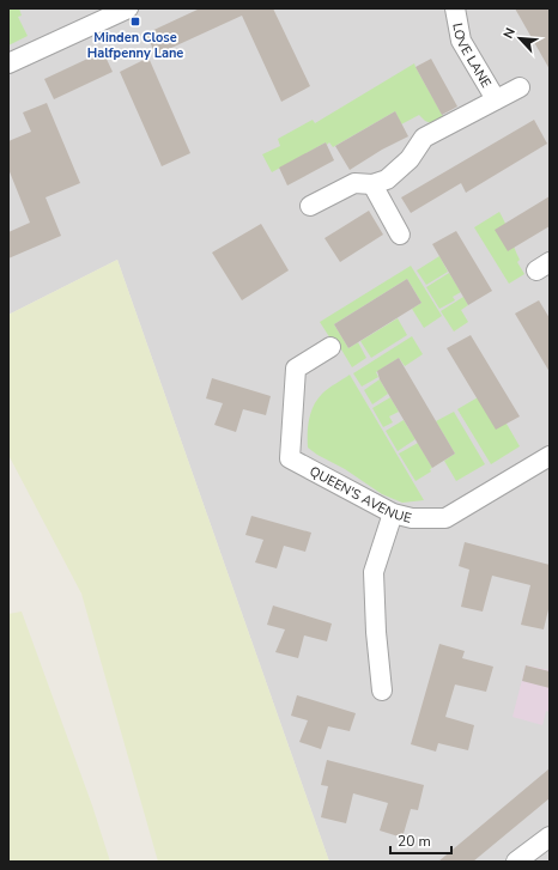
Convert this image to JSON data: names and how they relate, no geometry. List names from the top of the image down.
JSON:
{
  "streets": {
    "street": ["LOVE LANE", "QUEEN'S AVENUE"]
  },
  "places": {
    "transit": ["Minden Close Halfpenny Lane"]
  },
  "scale_bar": "20 m",
  "north": "top left"
}
